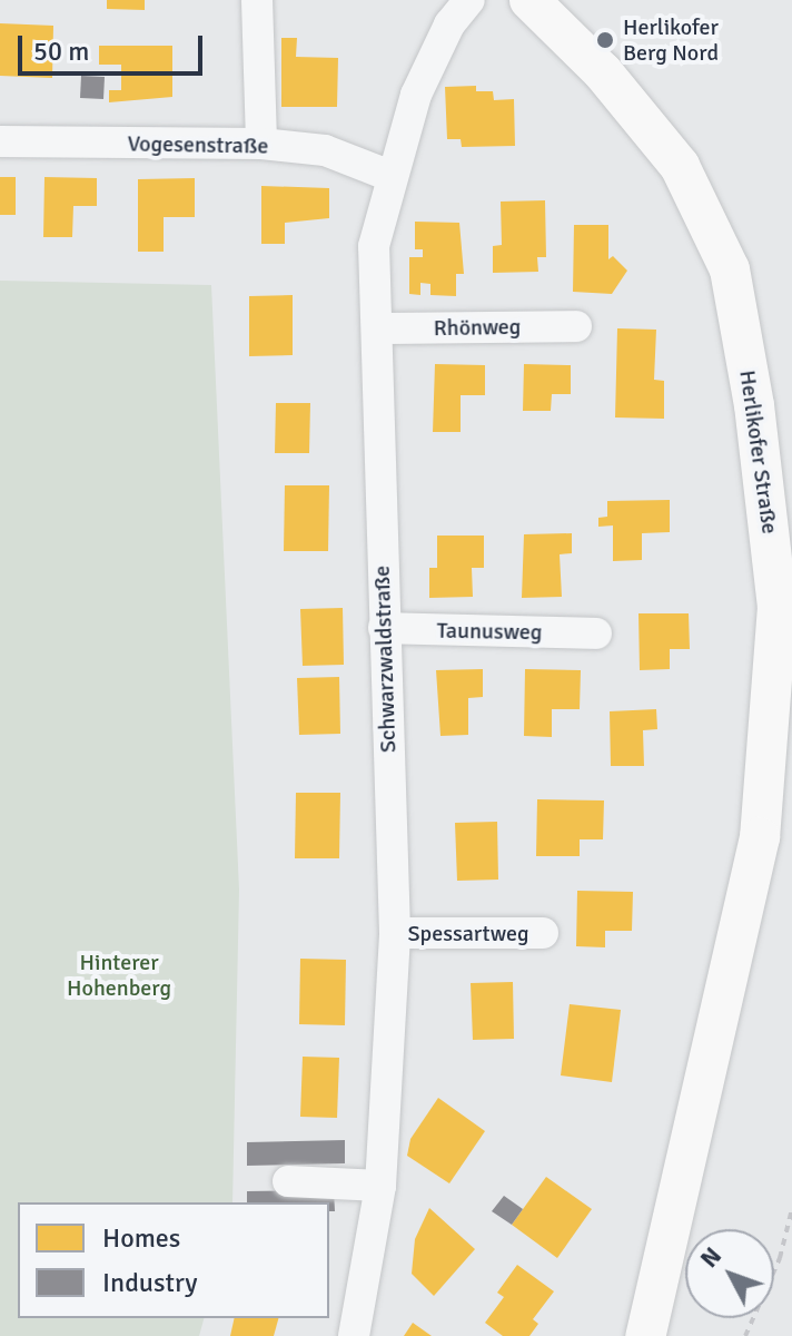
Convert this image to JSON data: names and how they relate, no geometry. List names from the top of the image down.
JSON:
{
  "streets": {
    "main road": ["Herlikofer Straße"],
    "street": [
      "Vogesenstraße",
      "Rhönweg",
      "Taunusweg",
      "Schwarzwaldstraße",
      "Spessartweg"
    ]
  },
  "crossings": [
    ["Vogesenstraße", "Schwarzwaldstraße"],
    ["Rhönweg", "Schwarzwaldstraße"],
    ["Taunusweg", "Schwarzwaldstraße"],
    ["Schwarzwaldstraße", "Spessartweg"]
  ],
  "parks": ["Hinterer Hohenberg"],
  "places": ["Herlikofer Berg Nord"],
  "legend": ["Homes", "Industry"],
  "scale_bar": "50 m",
  "north": "top left"
}
